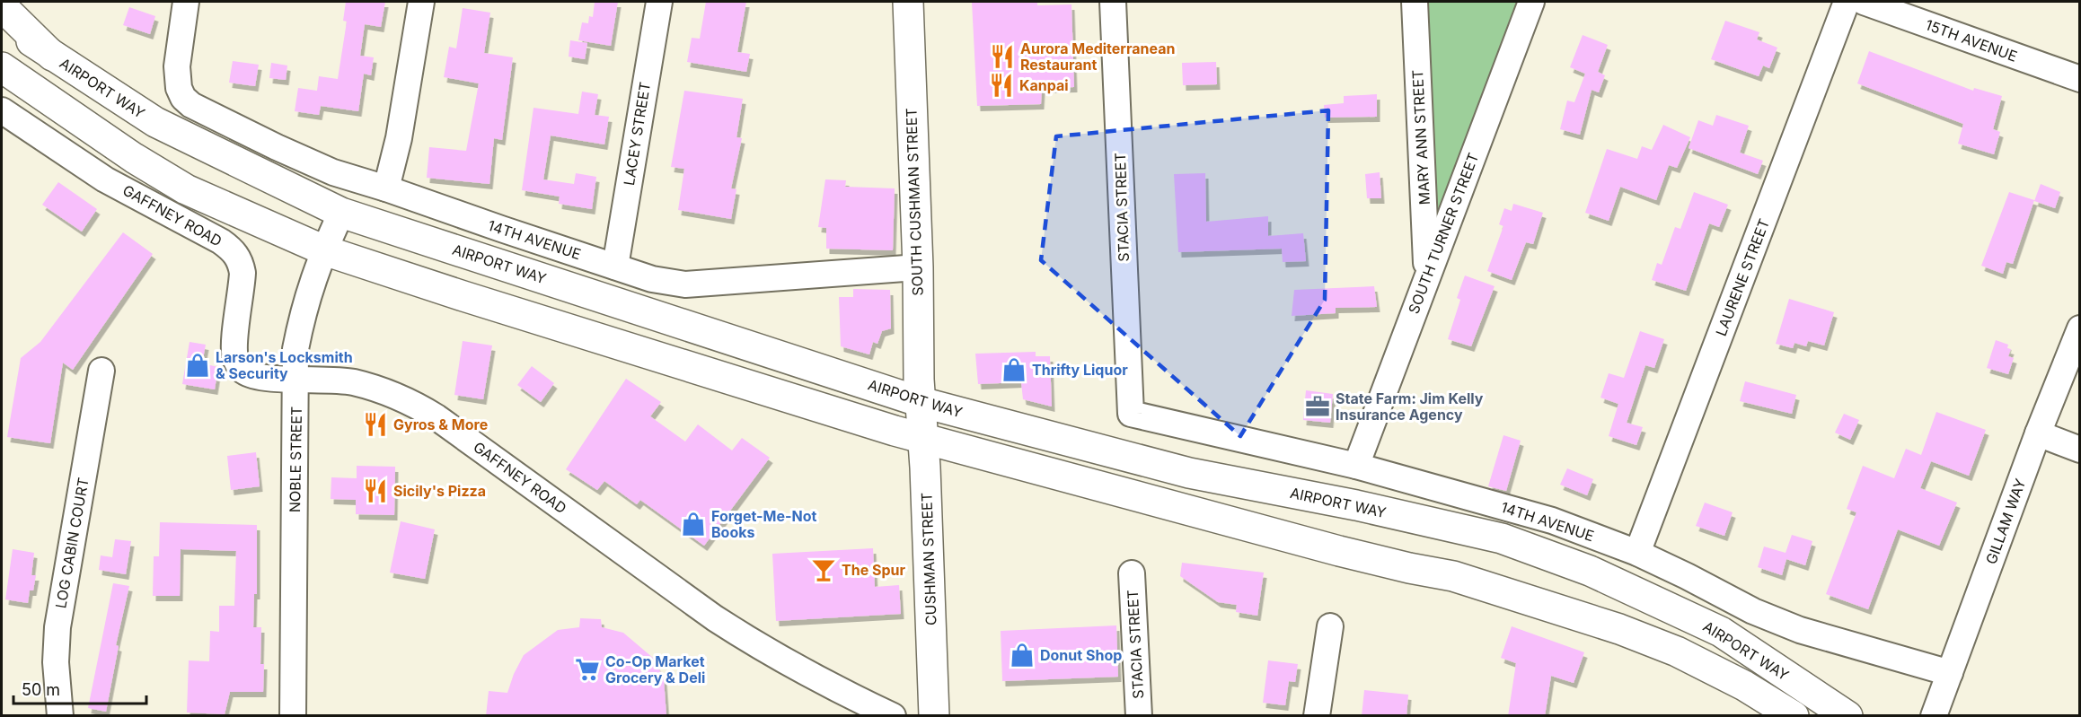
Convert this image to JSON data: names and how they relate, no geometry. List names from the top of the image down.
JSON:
{
  "streets": {
    "main road": ["AIRPORT WAY", "SOUTH CUSHMAN STREET", "CUSHMAN STREET"],
    "street": [
      "15TH AVENUE",
      "LACEY STREET",
      "MARY ANN STREET",
      "STACIA STREET",
      "GAFFNEY ROAD",
      "SOUTH TURNER STREET",
      "14TH AVENUE",
      "LAURENE STREET",
      "NOBLE STREET",
      "GILLAM WAY",
      "LOG CABIN COURT"
    ]
  },
  "crossings": [
    ["AIRPORT WAY", "SOUTH CUSHMAN STREET"],
    ["AIRPORT WAY", "NOBLE STREET"],
    ["AIRPORT WAY", "CUSHMAN STREET"],
    ["LACEY STREET", "14TH AVENUE"],
    ["MARY ANN STREET", "SOUTH TURNER STREET"],
    ["SOUTH CUSHMAN STREET", "14TH AVENUE"],
    ["SOUTH CUSHMAN STREET", "CUSHMAN STREET"],
    ["STACIA STREET", "14TH AVENUE"],
    ["GAFFNEY ROAD", "NOBLE STREET"],
    ["SOUTH TURNER STREET", "14TH AVENUE"],
    ["14TH AVENUE", "LAURENE STREET"],
    ["14TH AVENUE", "GILLAM WAY"]
  ],
  "places": {
    "restaurant": [
      "Aurora Mediterranean Restaurant",
      "Kanpai",
      "Gyros & More",
      "Sicily's Pizza"
    ],
    "shop": [
      "Larson's Locksmith & Security",
      "Thrifty Liquor",
      "Forget-Me-Not Books",
      "Donut Shop"
    ],
    "office": ["State Farm: Jim Kelly Insurance Agency"],
    "bar": ["The Spur"],
    "supermarket": ["Co-Op Market Grocery & Deli"]
  },
  "scale_bar": "50 m"
}
